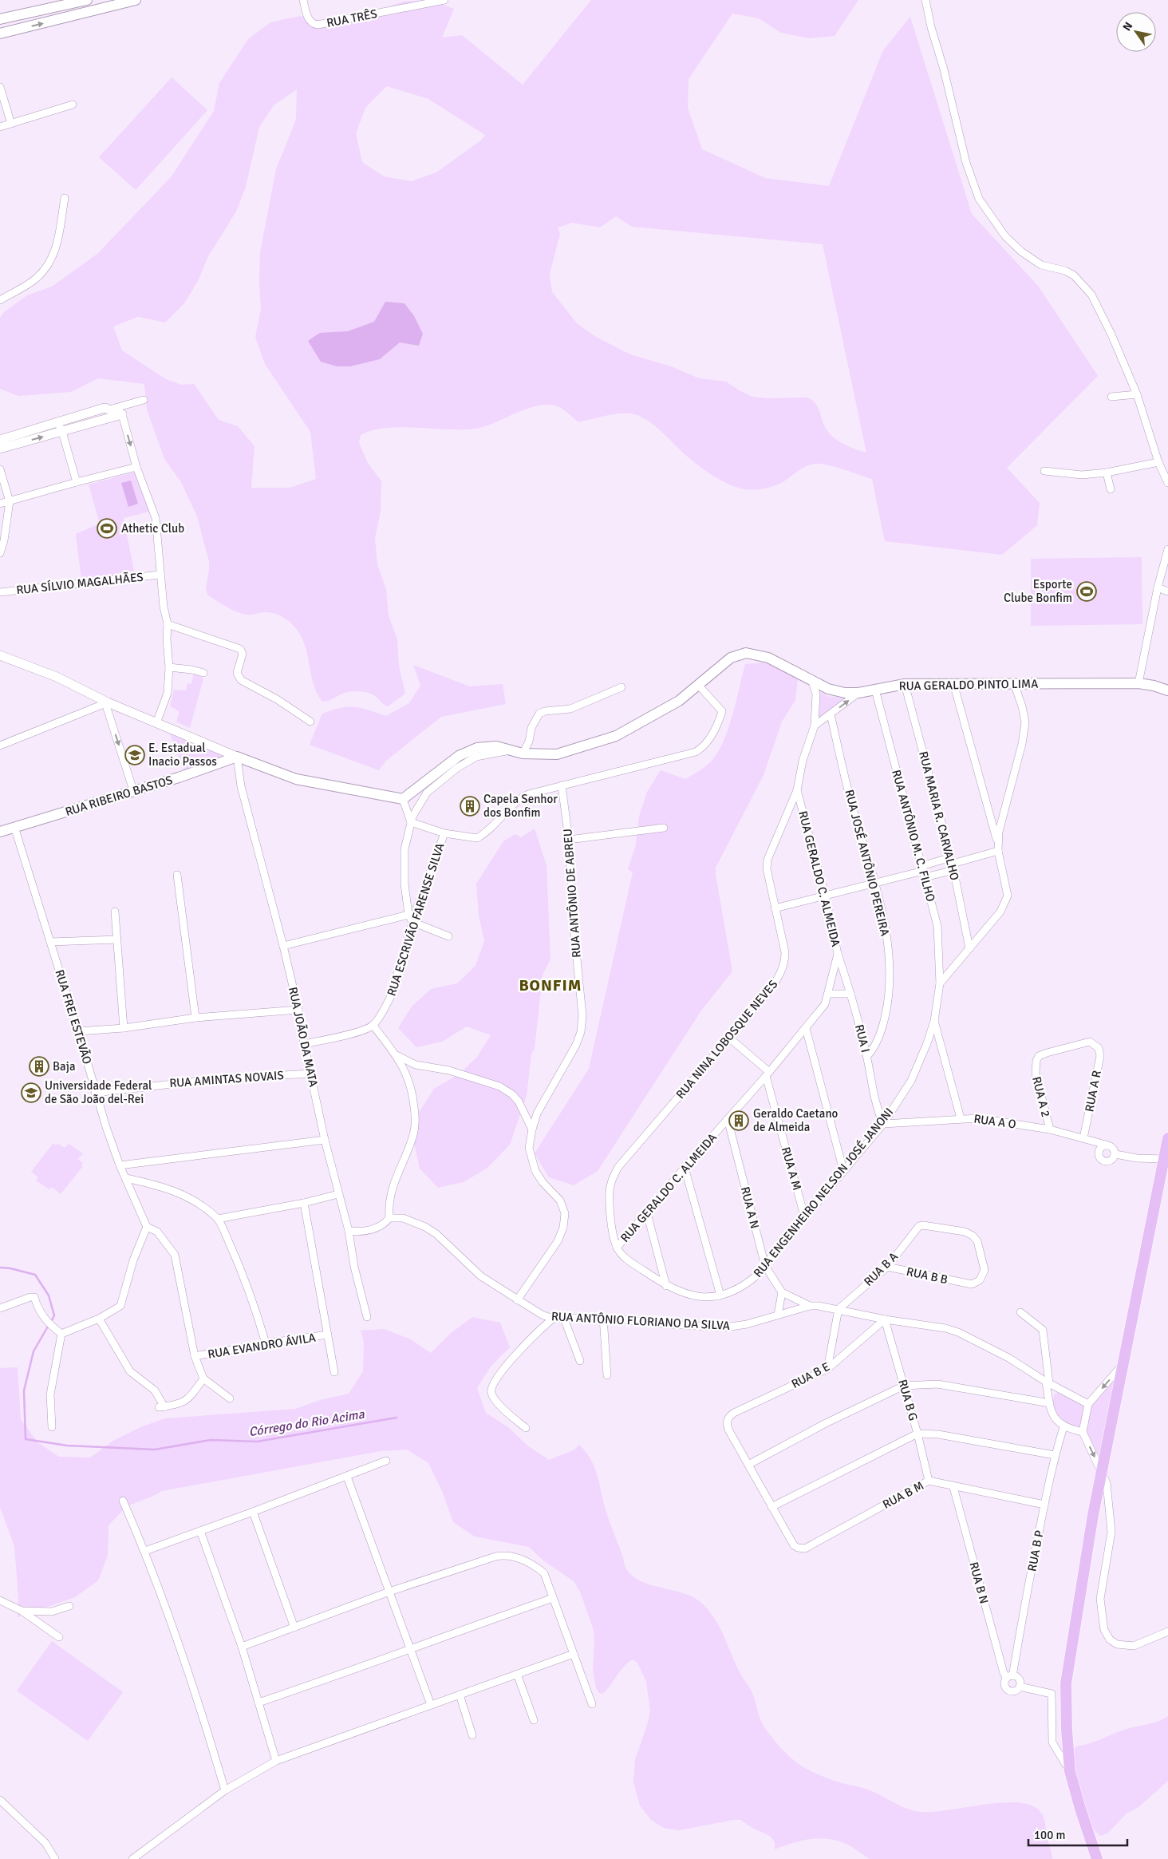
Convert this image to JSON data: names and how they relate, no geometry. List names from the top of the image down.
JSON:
{
  "streets": {
    "main road": ["RUA GERALDO PINTO LIMA", "RUA RIBEIRO BASTOS"],
    "street": [
      "RUA TRÊS",
      "RUA SÍLVIO MAGALHÃES",
      "RUA MARIA R. CARVALHO",
      "RUA ANTÔNIO M. C. FILHO",
      "RUA JOSÉ ANTÔNIO PEREIRA",
      "RUA GERALDO C. ALMEIDA",
      "RUA ANTÔNIO DE ABREU",
      "RUA ESCRIVÃO FARENSE SILVA",
      "RUA FREI ESTEVÃO",
      "RUA JOÃO DA MATA",
      "RUA I",
      "RUA NINA LOBOSQUE NEVES",
      "RUA AMINTAS NOVAIS",
      "RUA A R",
      "RUA A 2",
      "RUA A O",
      "RUA A M",
      "RUA ENGENHEIRO NELSON JOSÉ JANONI",
      "RUA A N",
      "RUA B A",
      "RUA B B",
      "RUA ANTÔNIO FLORIANO DA SILVA",
      "RUA EVANDRO ÁVILA",
      "RUA B E",
      "RUA B G",
      "RUA B M",
      "RUA B P",
      "RUA B N"
    ]
  },
  "crossings": [
    ["RUA GERALDO PINTO LIMA", "RUA MARIA R. CARVALHO"],
    ["RUA GERALDO PINTO LIMA", "RUA ANTÔNIO M. C. FILHO"],
    ["RUA GERALDO PINTO LIMA", "RUA NINA LOBOSQUE NEVES"],
    ["RUA RIBEIRO BASTOS", "RUA FREI ESTEVÃO"],
    ["RUA RIBEIRO BASTOS", "RUA JOÃO DA MATA"],
    ["RUA ANTÔNIO M. C. FILHO", "RUA ENGENHEIRO NELSON JOSÉ JANONI"],
    ["RUA JOSÉ ANTÔNIO PEREIRA", "RUA I"],
    ["RUA GERALDO C. ALMEIDA", "RUA I"],
    ["RUA GERALDO C. ALMEIDA", "RUA NINA LOBOSQUE NEVES"],
    ["RUA GERALDO C. ALMEIDA", "RUA A M"],
    ["RUA GERALDO C. ALMEIDA", "RUA A N"],
    ["RUA ANTÔNIO DE ABREU", "RUA ANTÔNIO FLORIANO DA SILVA"],
    ["RUA FREI ESTEVÃO", "RUA AMINTAS NOVAIS"],
    ["RUA JOÃO DA MATA", "RUA AMINTAS NOVAIS"],
    ["RUA I", "RUA A O"],
    ["RUA I", "RUA ENGENHEIRO NELSON JOSÉ JANONI"],
    ["RUA A R", "RUA A 2"],
    ["RUA A R", "RUA A O"],
    ["RUA A 2", "RUA A O"],
    ["RUA A O", "RUA ENGENHEIRO NELSON JOSÉ JANONI"],
    ["RUA A M", "RUA ENGENHEIRO NELSON JOSÉ JANONI"],
    ["RUA ENGENHEIRO NELSON JOSÉ JANONI", "RUA A N"],
    ["RUA B A", "RUA B B"],
    ["RUA B A", "RUA ANTÔNIO FLORIANO DA SILVA"],
    ["RUA ANTÔNIO FLORIANO DA SILVA", "RUA B E"],
    ["RUA ANTÔNIO FLORIANO DA SILVA", "RUA B G"],
    ["RUA B E", "RUA B G"],
    ["RUA B G", "RUA B M"],
    ["RUA B M", "RUA B P"],
    ["RUA B M", "RUA B N"],
    ["RUA B P", "RUA B N"]
  ],
  "districts": ["BONFIM"],
  "water": ["Córrego do Rio Acima"],
  "places": {
    "sports": ["Athetic Club", "Esporte Clube Bonfim"],
    "school or university": ["E. Estadual Inacio Passos", "Universidade Federal de São João del-Rei"],
    "building": ["Capela Senhor dos Bonfim", "Baja", "Geraldo Caetano de Almeida"]
  },
  "scale_bar": "100 m",
  "north": "top left"
}
